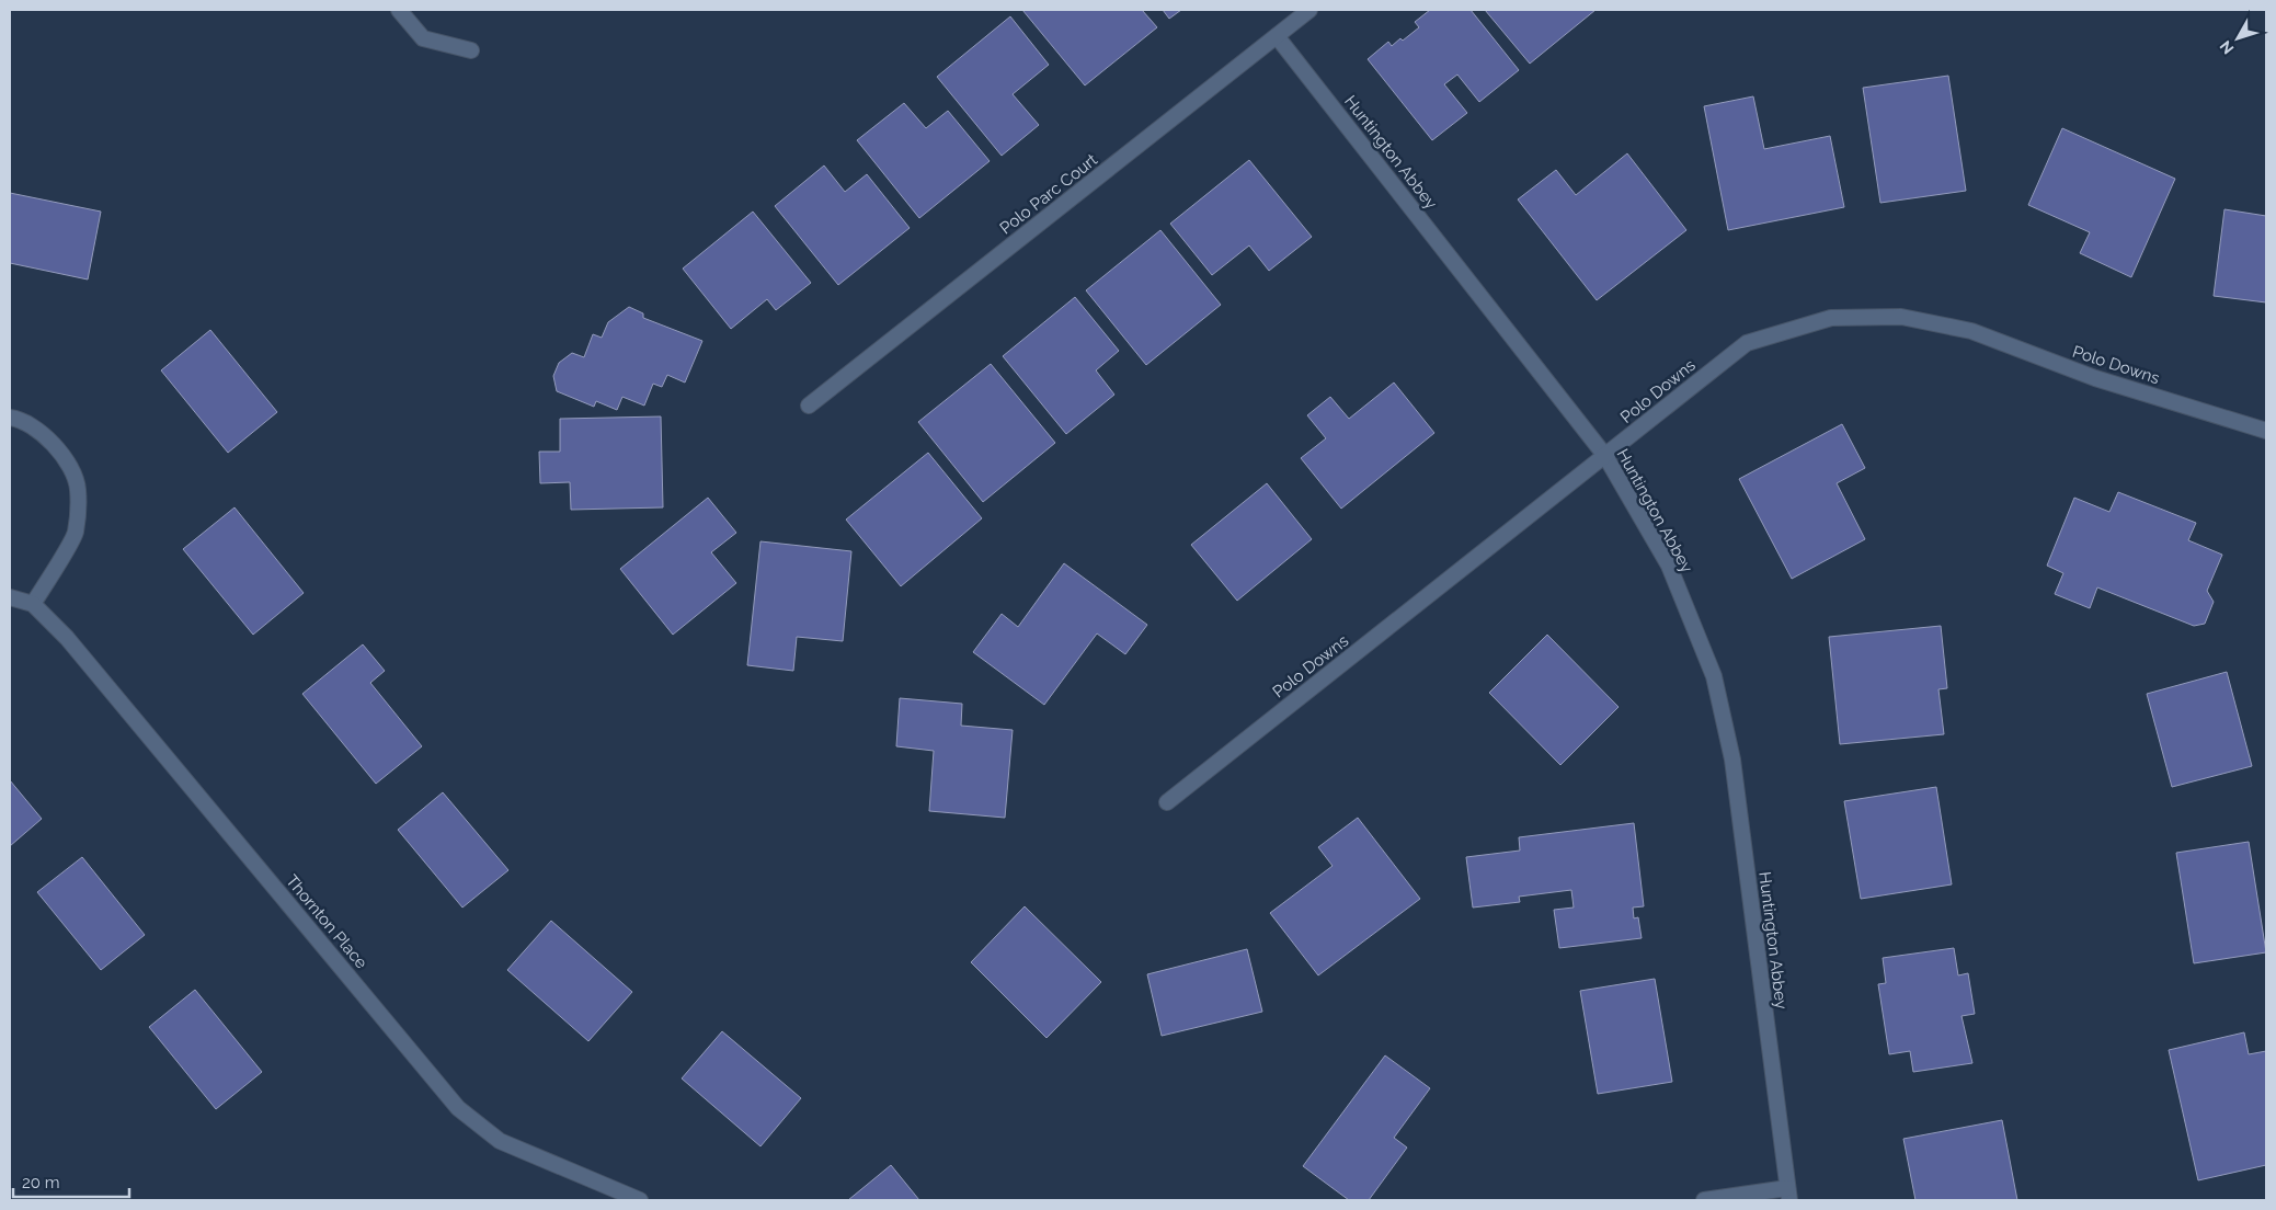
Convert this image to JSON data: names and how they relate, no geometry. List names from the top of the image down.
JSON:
{
  "streets": {
    "street": [
      "Huntington Abbey",
      "Polo Parc Court",
      "Polo Downs",
      "Thornton Place"
    ]
  },
  "crossings": [
    ["Huntington Abbey", "Polo Parc Court"],
    ["Huntington Abbey", "Polo Downs"]
  ],
  "scale_bar": "20 m",
  "north": "bottom left"
}
